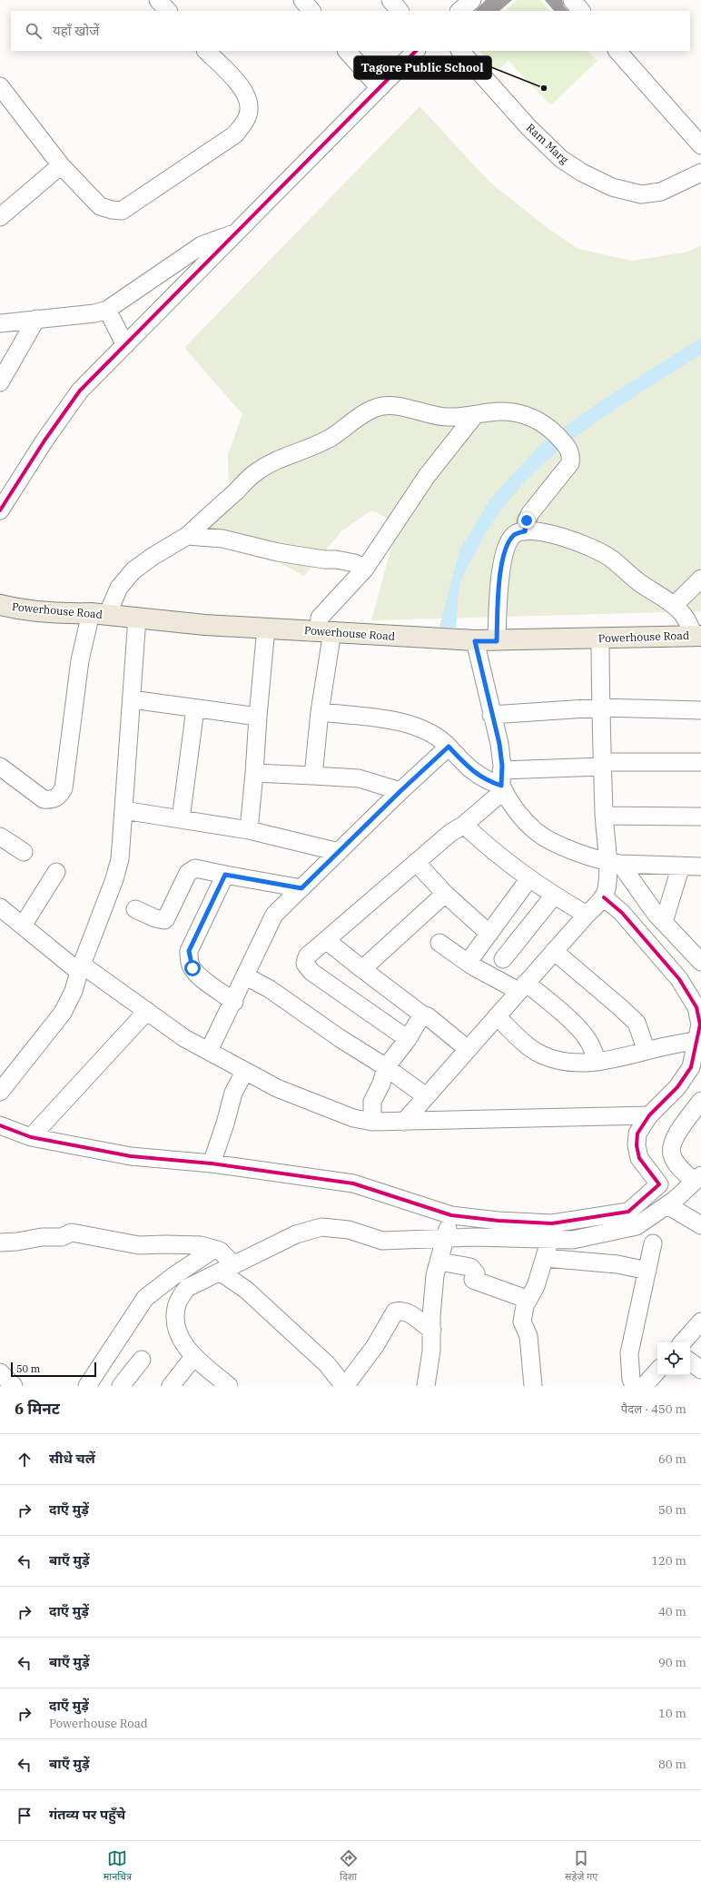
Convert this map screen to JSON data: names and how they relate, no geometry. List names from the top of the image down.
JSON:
{
  "streets": {
    "main road": ["Powerhouse Road"],
    "street": ["Ram Marg"]
  },
  "places": ["Tagore Public School"],
  "scale_bar": "50 m",
  "page": {
    "search": "यहाँ खोजें",
    "scale": "50 m",
    "heading": ["6 मिनट", "पैदल · 450 m"],
    "list": [
      ["सीधे चलें", "60 m"],
      ["दाएँ मुड़ें", "50 m"],
      ["बाएँ मुड़ें", "120 m"],
      ["दाएँ मुड़ें", "40 m"],
      ["बाएँ मुड़ें", "90 m"],
      ["दाएँ मुड़ें", "Powerhouse Road", "10 m"],
      ["बाएँ मुड़ें", "80 m"],
      "गंतव्य पर पहुँचे"
    ],
    "nav": ["मानचित्र", "दिशा", "सहेजे गए"]
  }
}
